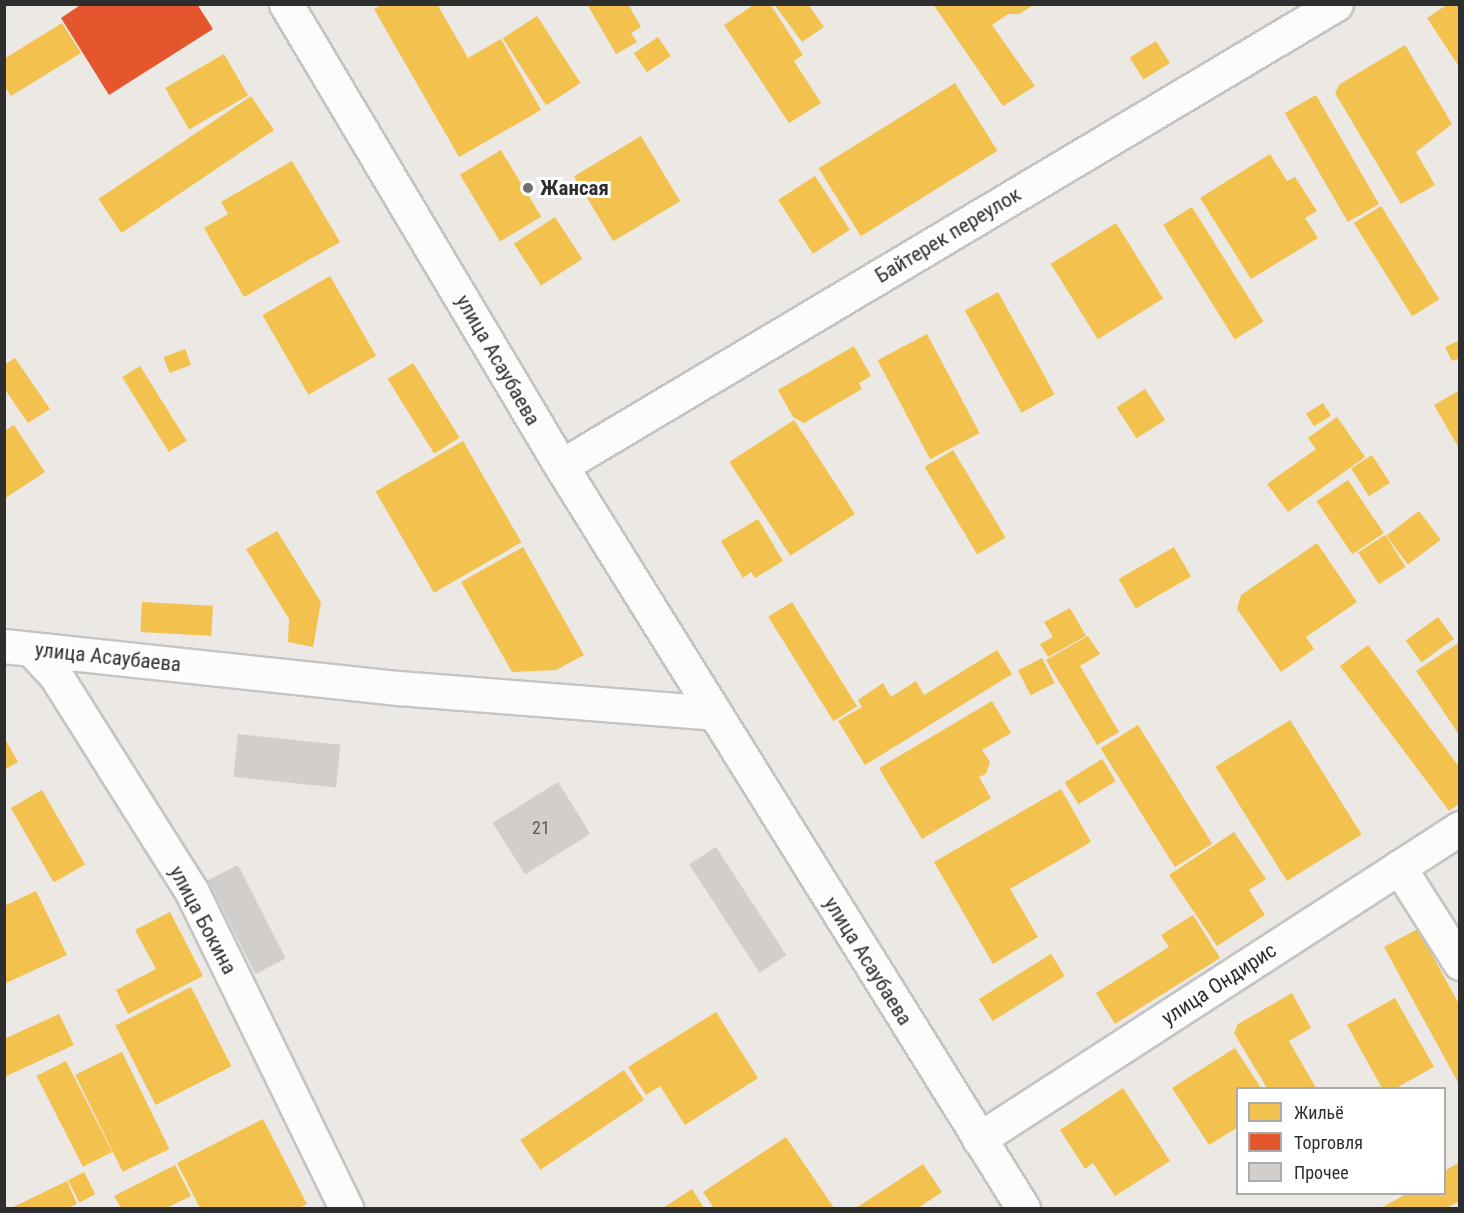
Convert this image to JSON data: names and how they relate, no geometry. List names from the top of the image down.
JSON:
{
  "streets": {
    "street": [
      "Байтерек переулок",
      "улица Асаубаева",
      "улица Бокина",
      "улица Ондирис"
    ]
  },
  "crossings": [
    ["Байтерек переулок", "улица Асаубаева"],
    ["улица Асаубаева", "улица Бокина"],
    ["улица Асаубаева", "улица Ондирис"]
  ],
  "places": ["Жансая"],
  "house_numbers": ["21"],
  "legend": ["Жильё", "Торговля", "Прочее"]
}
